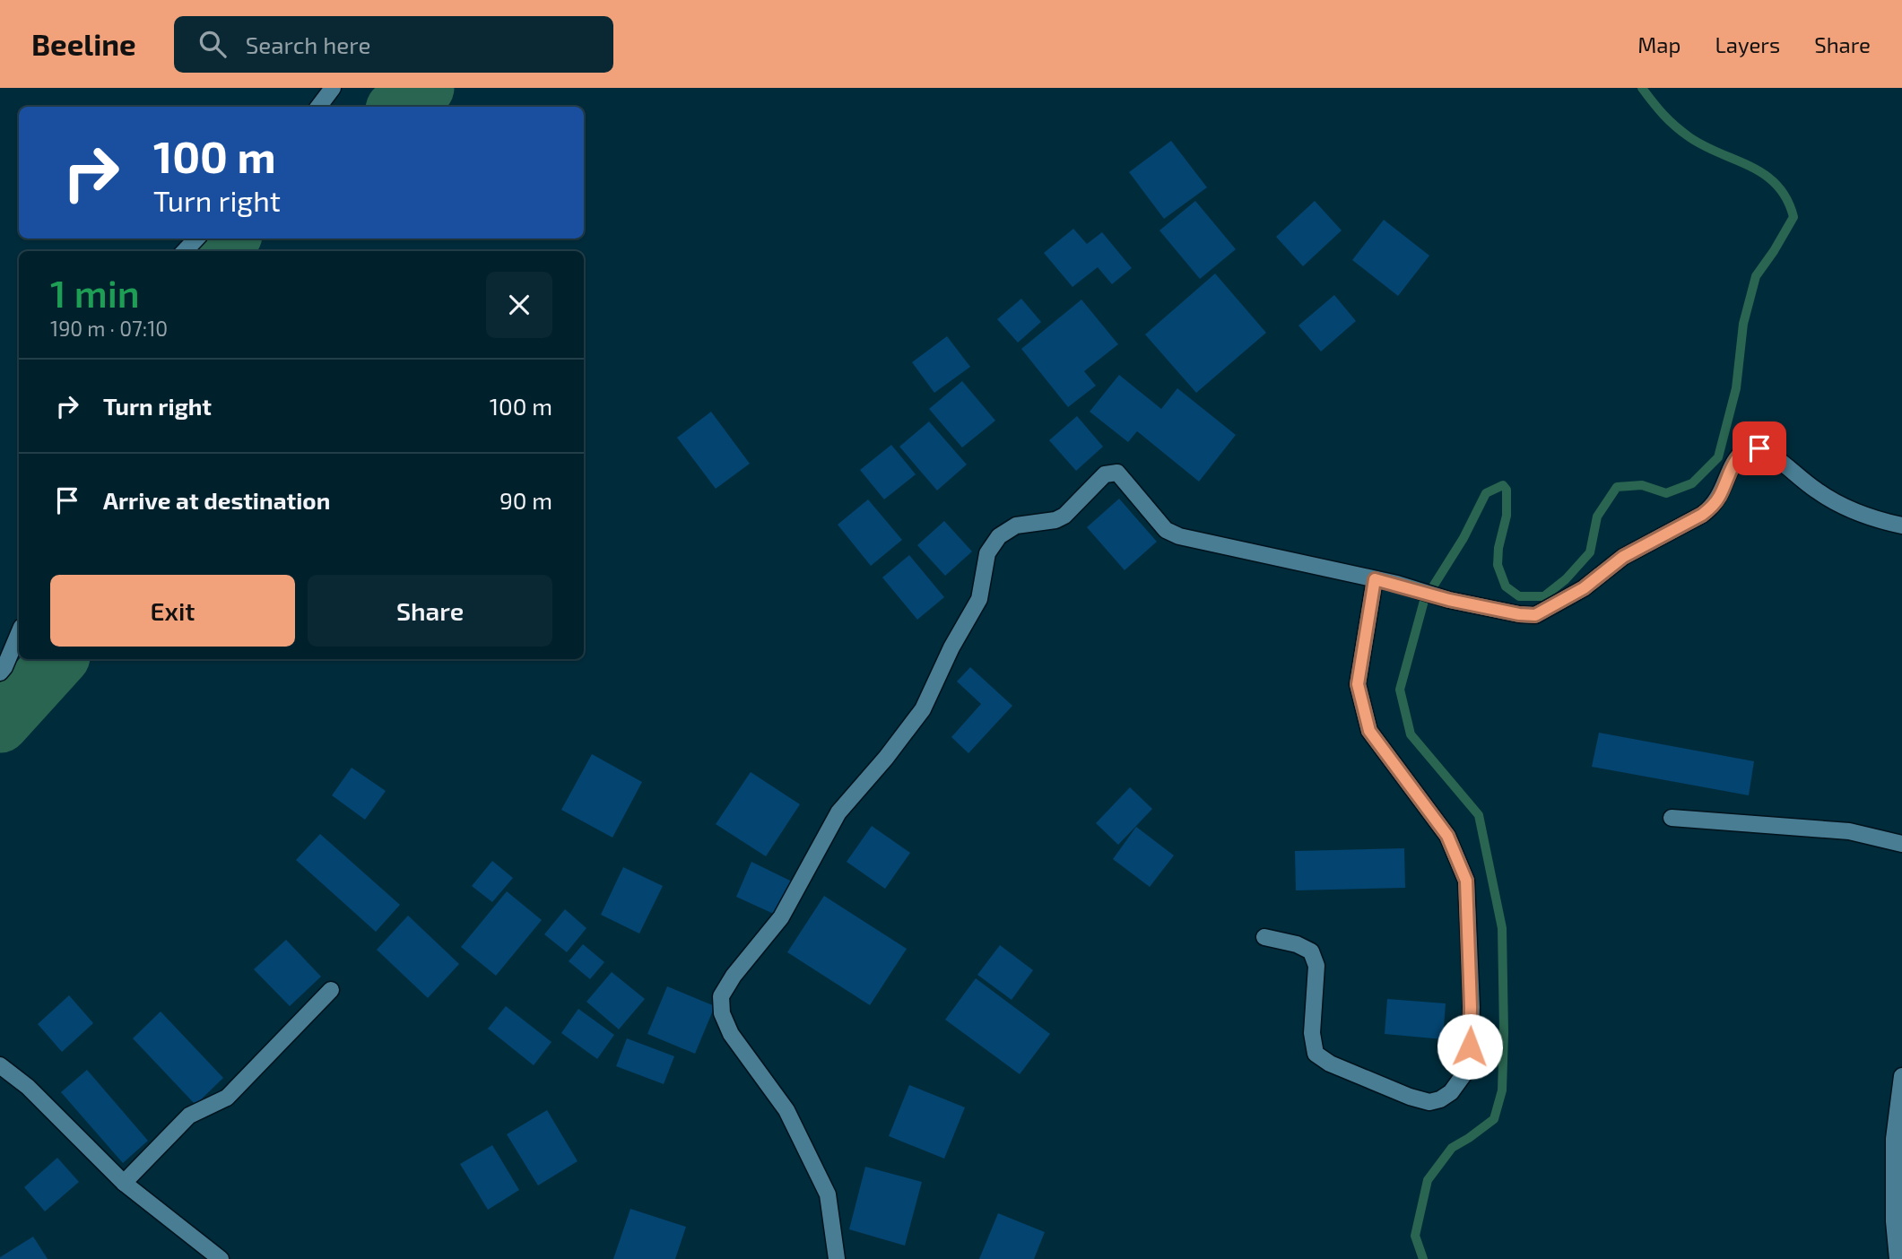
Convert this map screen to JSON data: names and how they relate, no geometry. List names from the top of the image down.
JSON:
{
  "page": {
    "header": "Beeline",
    "search": "Search here",
    "nav": ["Map", "Layers", "Share"],
    "turn": ["100 m", "Turn right"],
    "heading": ["1 min", "190 m · 07:10"],
    "list": [
      {
        "name": "Turn right",
        "value": "100 m"
      },
      {
        "name": "Arrive at destination",
        "value": "90 m"
      }
    ],
    "buttons": ["Exit", "Share"]
  }
}
